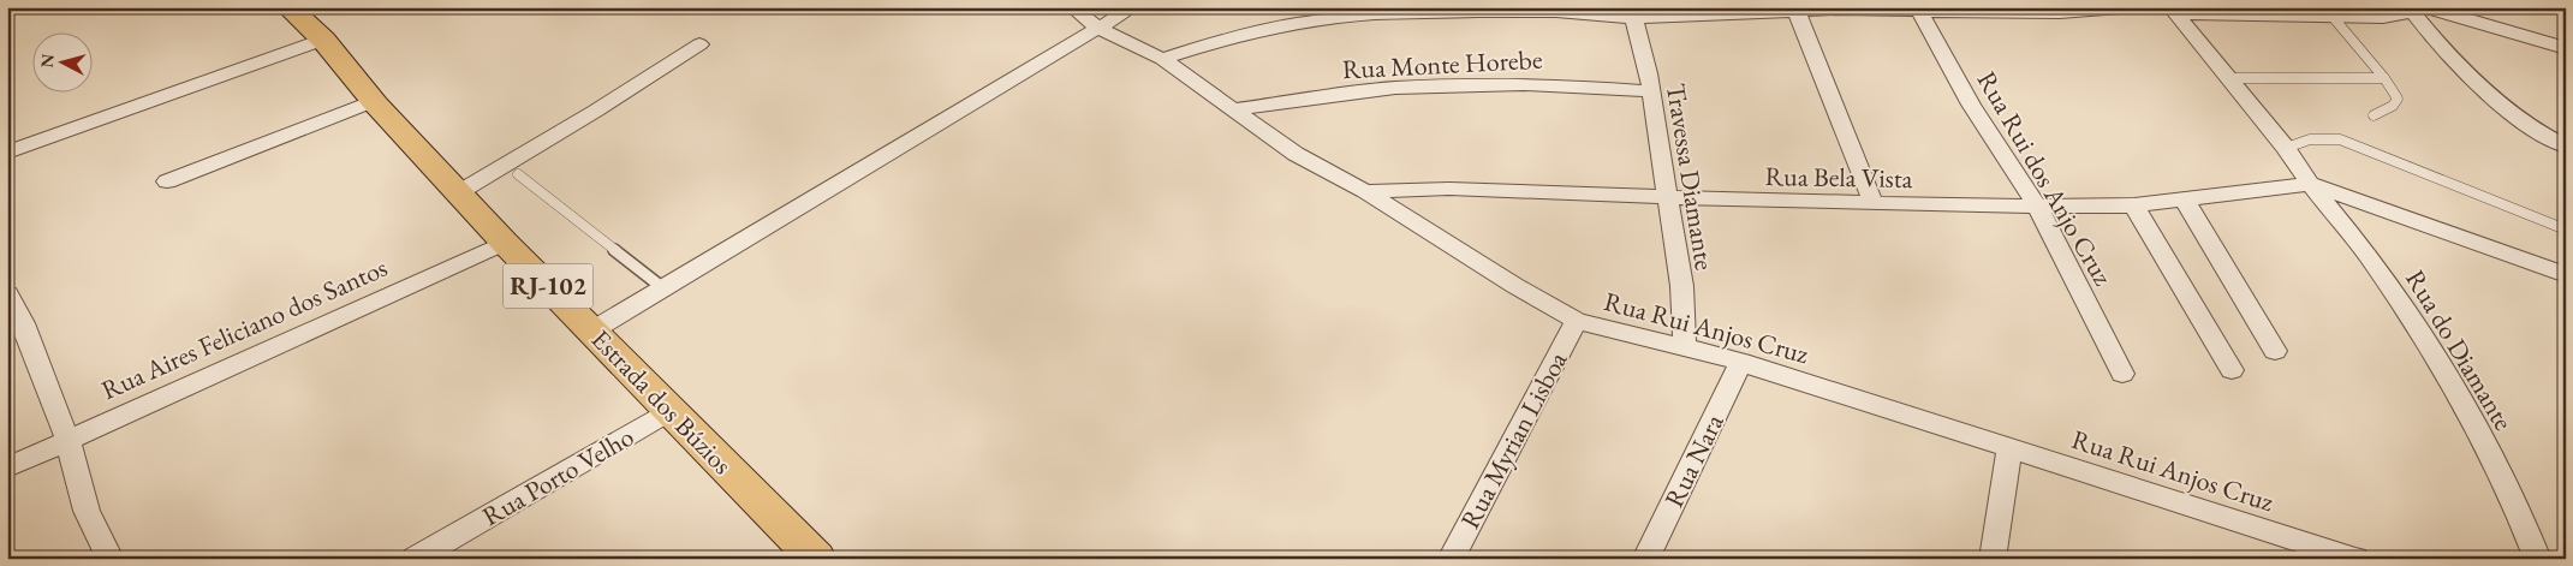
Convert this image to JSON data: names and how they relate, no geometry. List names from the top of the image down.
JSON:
{
  "streets": {
    "main road": ["RJ-102", "Estrada dos Búzios"],
    "street": [
      "Rua Monte Horebe",
      "Travessa Diamante",
      "Rua Bela Vista",
      "Rua Rui dos Anjo Cruz",
      "Rua Rui Anjos Cruz",
      "Rua Aires Feliciano dos Santos",
      "Rua do Diamante",
      "Rua Myrian Lisboa",
      "Rua Nara",
      "Rua Porto Velho"
    ]
  },
  "crossings": [
    ["Rua Monte Horebe", "Travessa Diamante"],
    ["Rua Monte Horebe", "Rua Rui Anjos Cruz"],
    ["Travessa Diamante", "Rua Bela Vista"],
    ["Travessa Diamante", "Rua Rui Anjos Cruz"],
    ["Rua Bela Vista", "Rua Rui dos Anjo Cruz"],
    ["Rua Bela Vista", "Rua Rui Anjos Cruz"],
    ["Rua Bela Vista", "Rua do Diamante"],
    ["Rua Rui Anjos Cruz", "Rua Myrian Lisboa"],
    ["Rua Rui Anjos Cruz", "Rua Nara"],
    ["Rua Aires Feliciano dos Santos", "Estrada dos Búzios"],
    ["Estrada dos Búzios", "Rua Porto Velho"]
  ],
  "north": "left"
}
